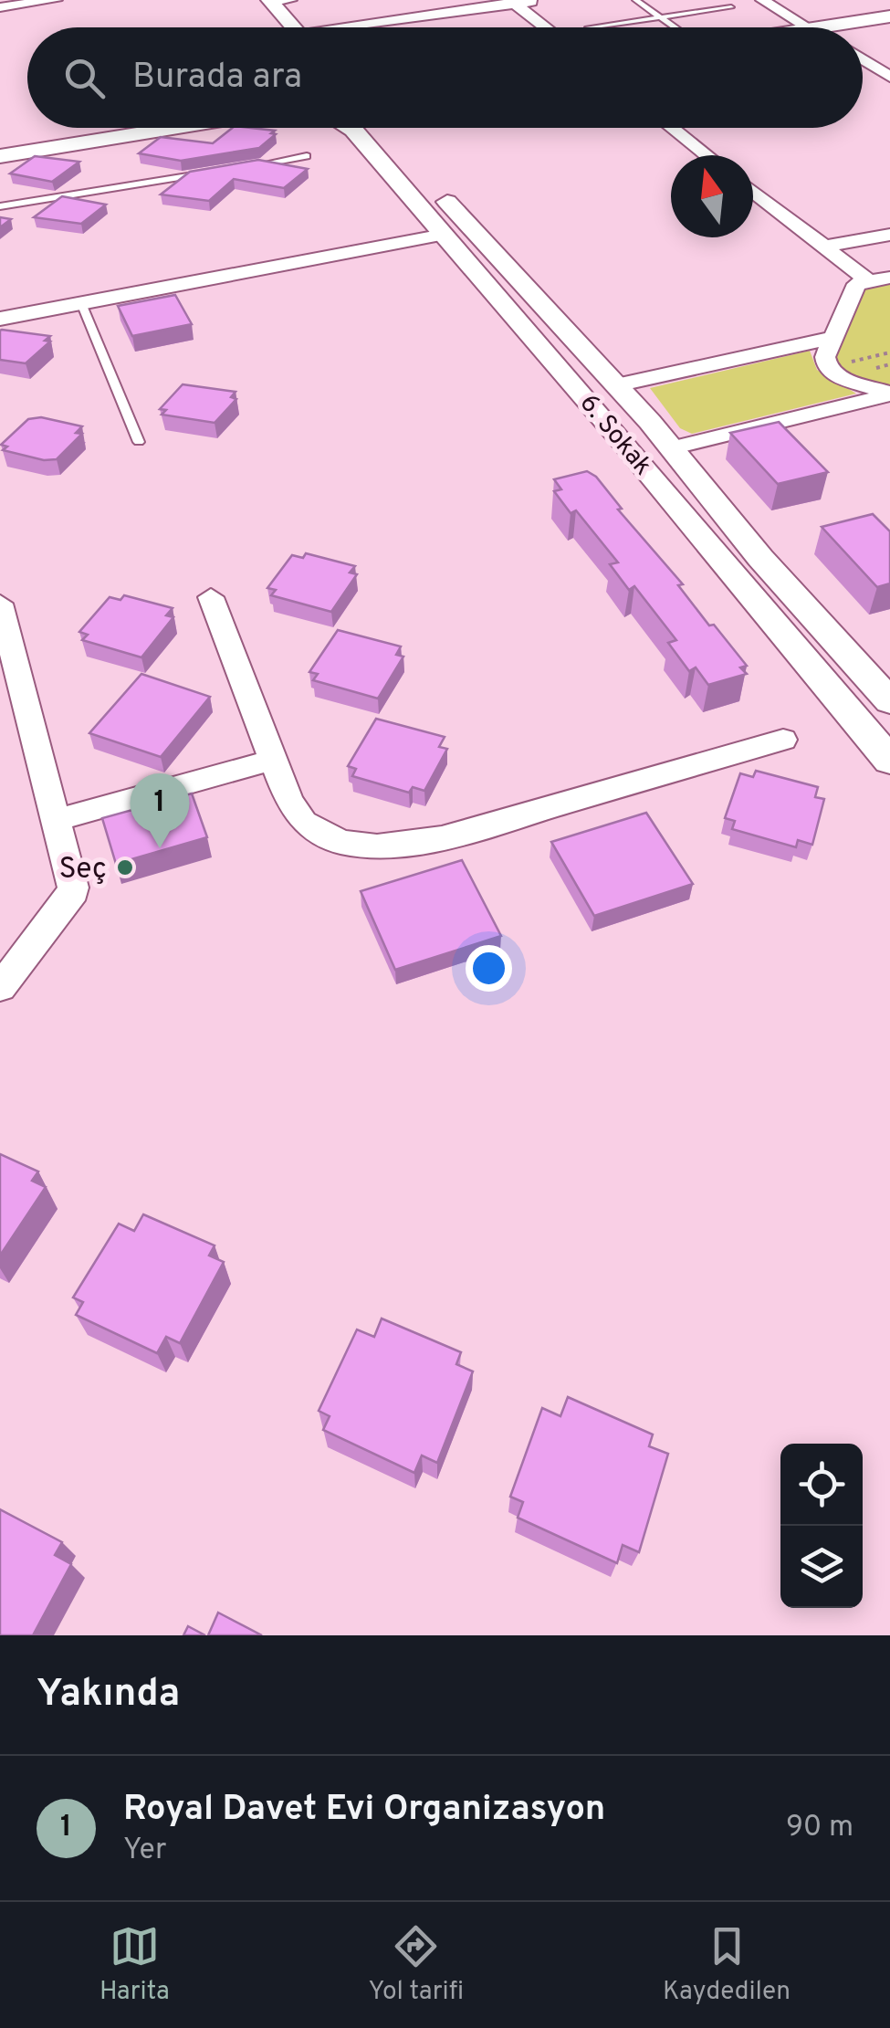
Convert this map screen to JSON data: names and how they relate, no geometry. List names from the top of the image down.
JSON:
{
  "streets": {
    "street": ["6. Sokak"]
  },
  "places": ["Seç"],
  "north": "top",
  "page": {
    "search": "Burada ara",
    "pins": "1",
    "heading": "Yakında",
    "list": [
      {
        "mark": "1",
        "name": "Royal Davet Evi Organizasyon",
        "note": "Yer",
        "value": "90 m"
      }
    ],
    "nav": ["Harita", "Yol tarifi", "Kaydedilen"]
  }
}
